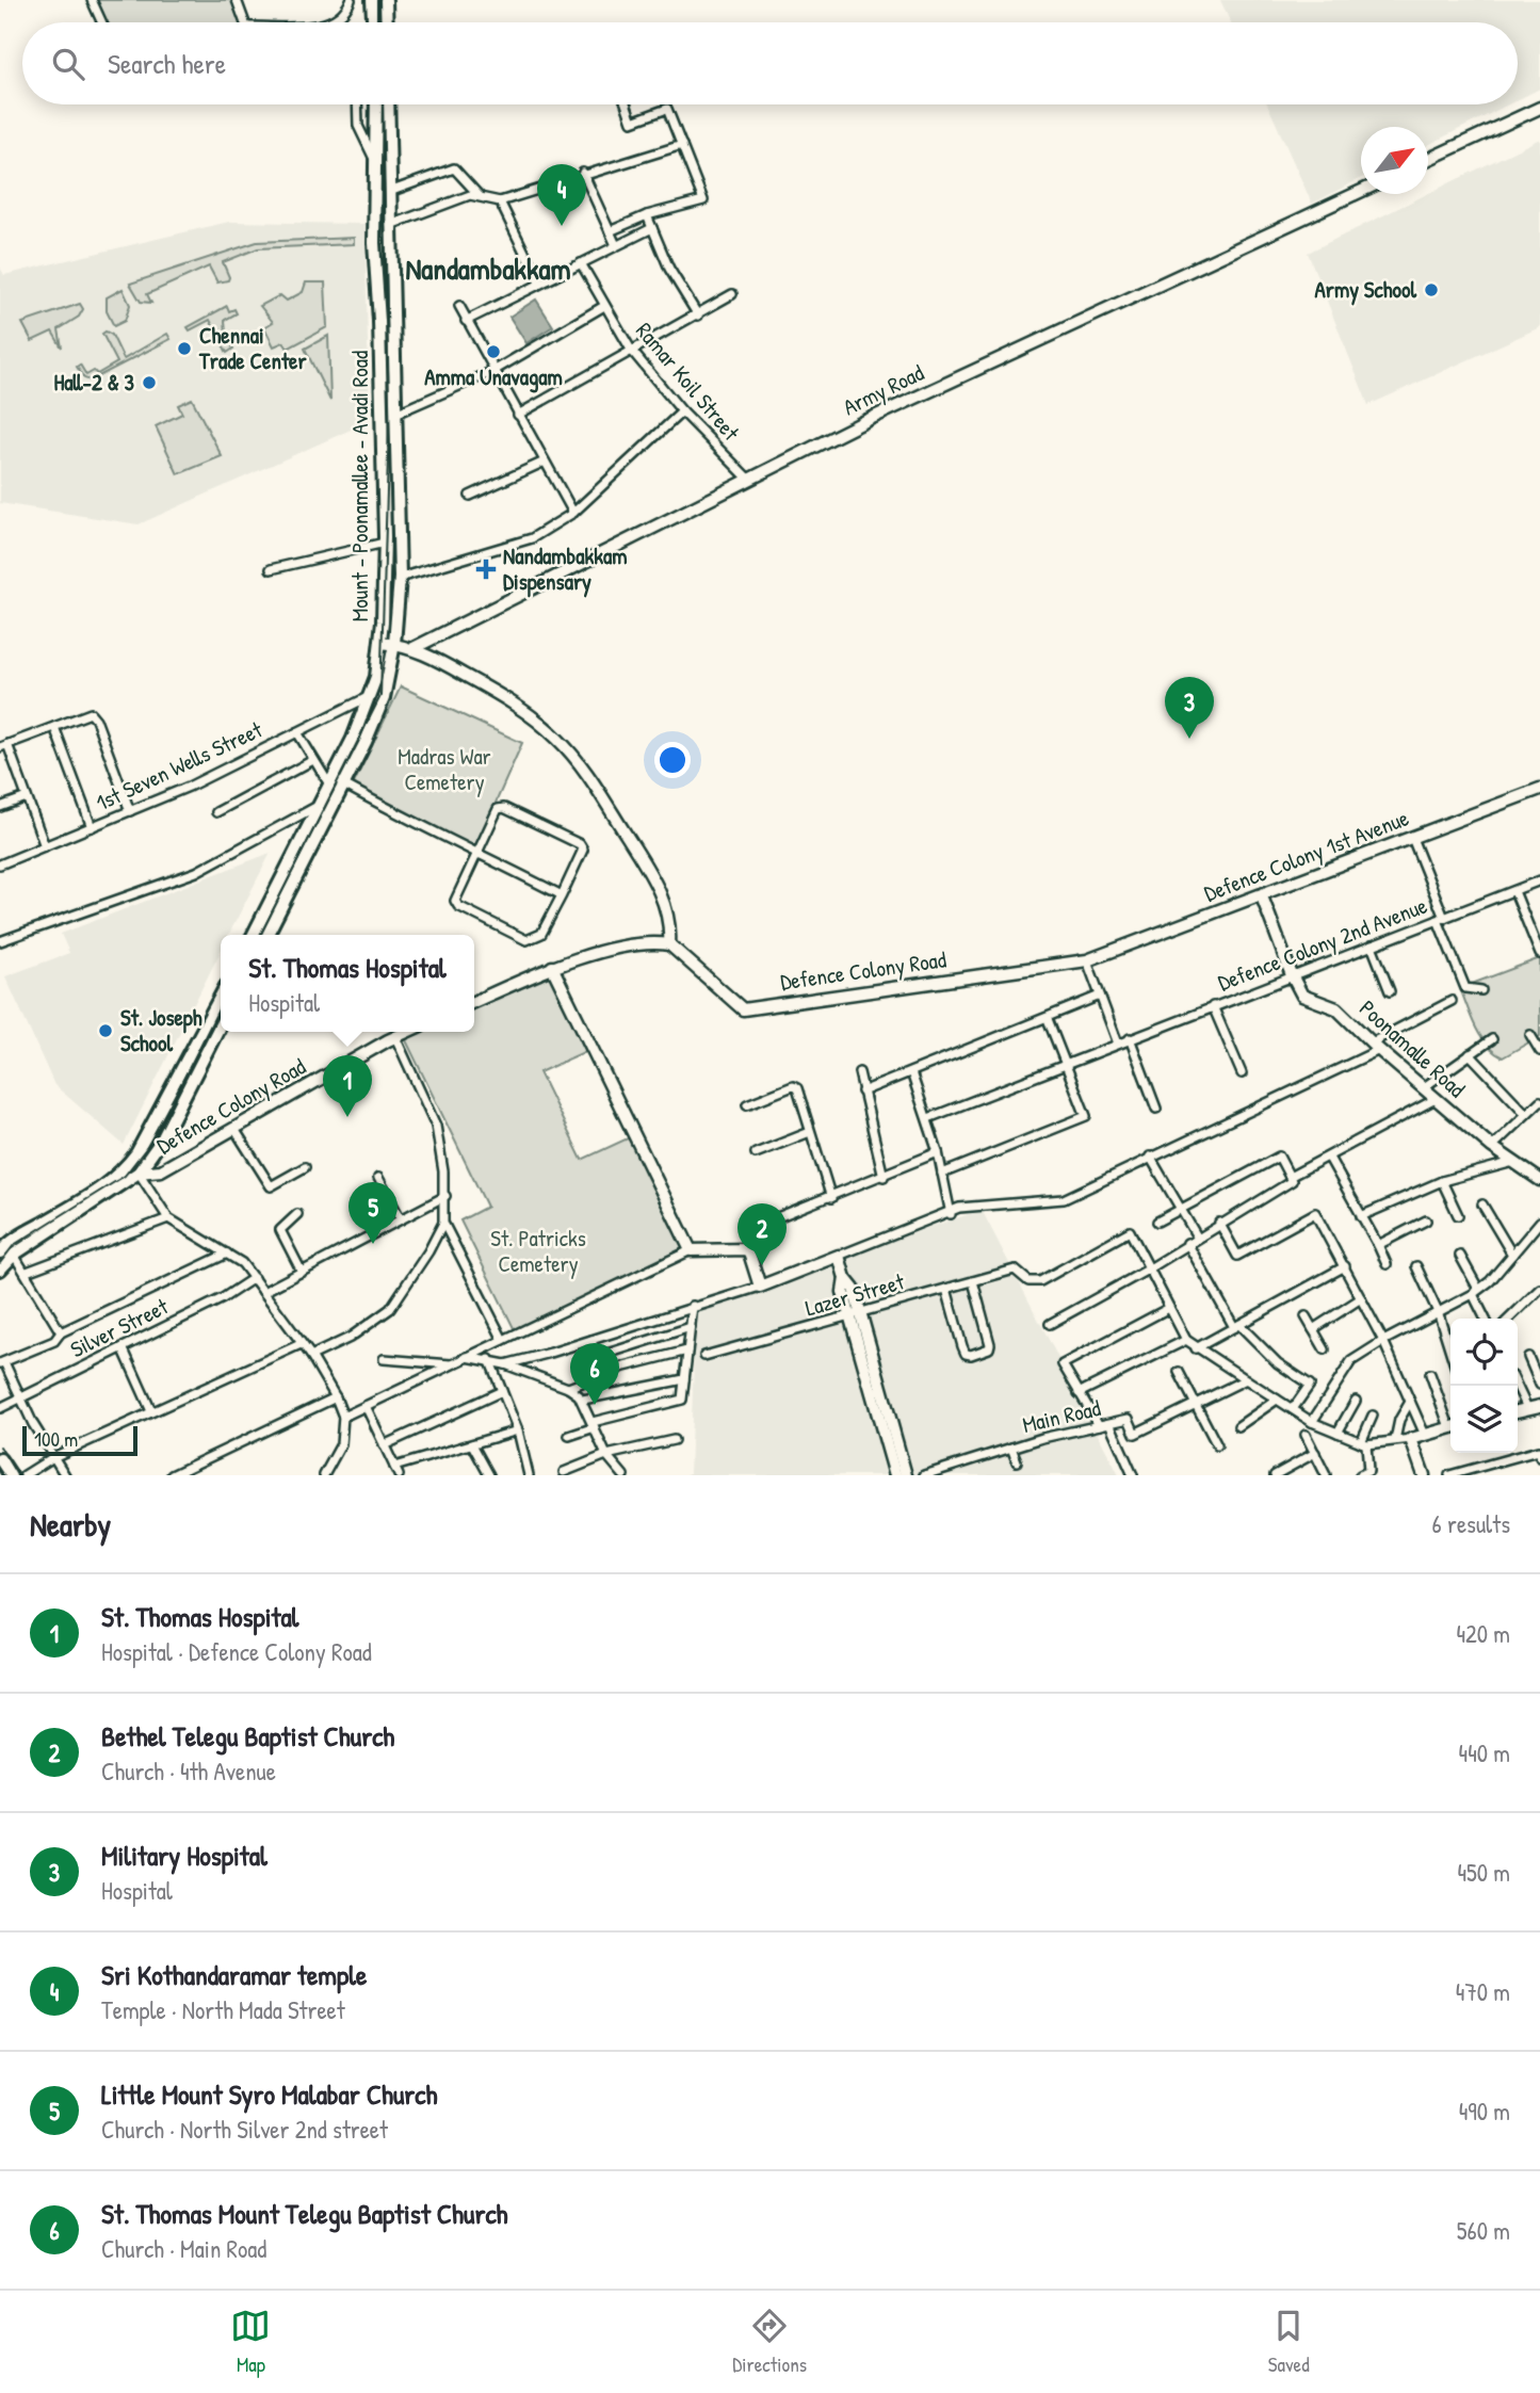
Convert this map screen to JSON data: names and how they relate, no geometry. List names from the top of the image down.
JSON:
{
  "streets": {
    "main road": ["Mount - Poonamallee - Avadi Road"],
    "street": [
      "Ramar Koil Street",
      "Army Road",
      "1st Seven Wells Street",
      "Defence Colony 1st Avenue",
      "Defence Colony 2nd Avenue",
      "Defence Colony Road",
      "Poonamalle Road",
      "Lazer Street",
      "Silver Street",
      "Main Road"
    ]
  },
  "crossings": [
    ["Ramar Koil Street", "Army Road"],
    ["Mount - Poonamallee - Avadi Road", "1st Seven Wells Street"],
    ["Defence Colony 1st Avenue", "Defence Colony Road"],
    ["Defence Colony 1st Avenue", "Poonamalle Road"],
    ["Defence Colony 2nd Avenue", "Poonamalle Road"]
  ],
  "districts": ["Nandambakkam"],
  "parks": ["Madras War Cemetery", "St. Patricks Cemetery"],
  "places": {
    "other": [
      "Army School",
      "Chennai Trade Center",
      "Amma Unavagam",
      "Hall-2 & 3",
      "St. Joseph School"
    ],
    "health": ["Nandambakkam Dispensary"]
  },
  "scale_bar": "100 m",
  "north": "top right",
  "page": {
    "search": "Search here",
    "pins": [
      "4",
      "3",
      "1",
      "5",
      "2",
      "6"
    ],
    "popup": ["St. Thomas Hospital", "Hospital"],
    "scale": "100 m",
    "heading": ["Nearby", "6 results"],
    "list": [
      {
        "mark": "1",
        "name": "St. Thomas Hospital",
        "note": "Hospital · Defence Colony Road",
        "value": "420 m"
      },
      {
        "mark": "2",
        "name": "Bethel Telegu Baptist Church",
        "note": "Church · 4th Avenue",
        "value": "440 m"
      },
      {
        "mark": "3",
        "name": "Military Hospital",
        "note": "Hospital",
        "value": "450 m"
      },
      {
        "mark": "4",
        "name": "Sri Kothandaramar temple",
        "note": "Temple · North Mada Street",
        "value": "470 m"
      },
      {
        "mark": "5",
        "name": "Little Mount Syro Malabar Church",
        "note": "Church · North Silver 2nd street",
        "value": "490 m"
      },
      {
        "mark": "6",
        "name": "St. Thomas Mount Telegu Baptist Church",
        "note": "Church · Main Road",
        "value": "560 m"
      }
    ],
    "nav": ["Map", "Directions", "Saved"]
  }
}
